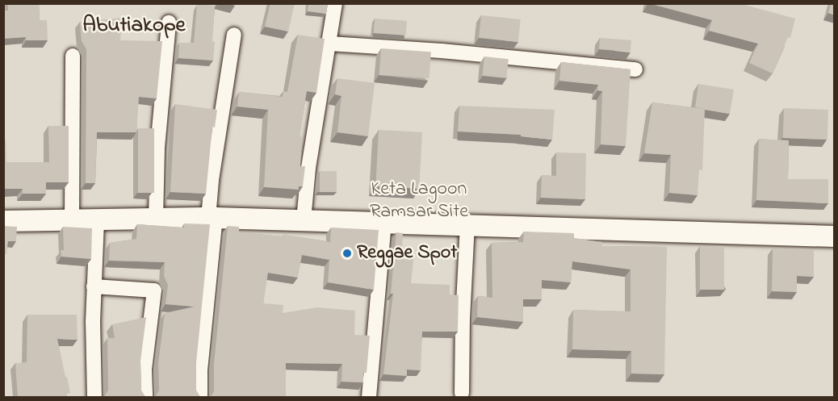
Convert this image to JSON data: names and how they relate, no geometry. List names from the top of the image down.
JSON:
{
  "districts": ["Abutiakope"],
  "parks": ["Keta Lagoon Ramsar Site"],
  "places": ["Reggae Spot"]
}
